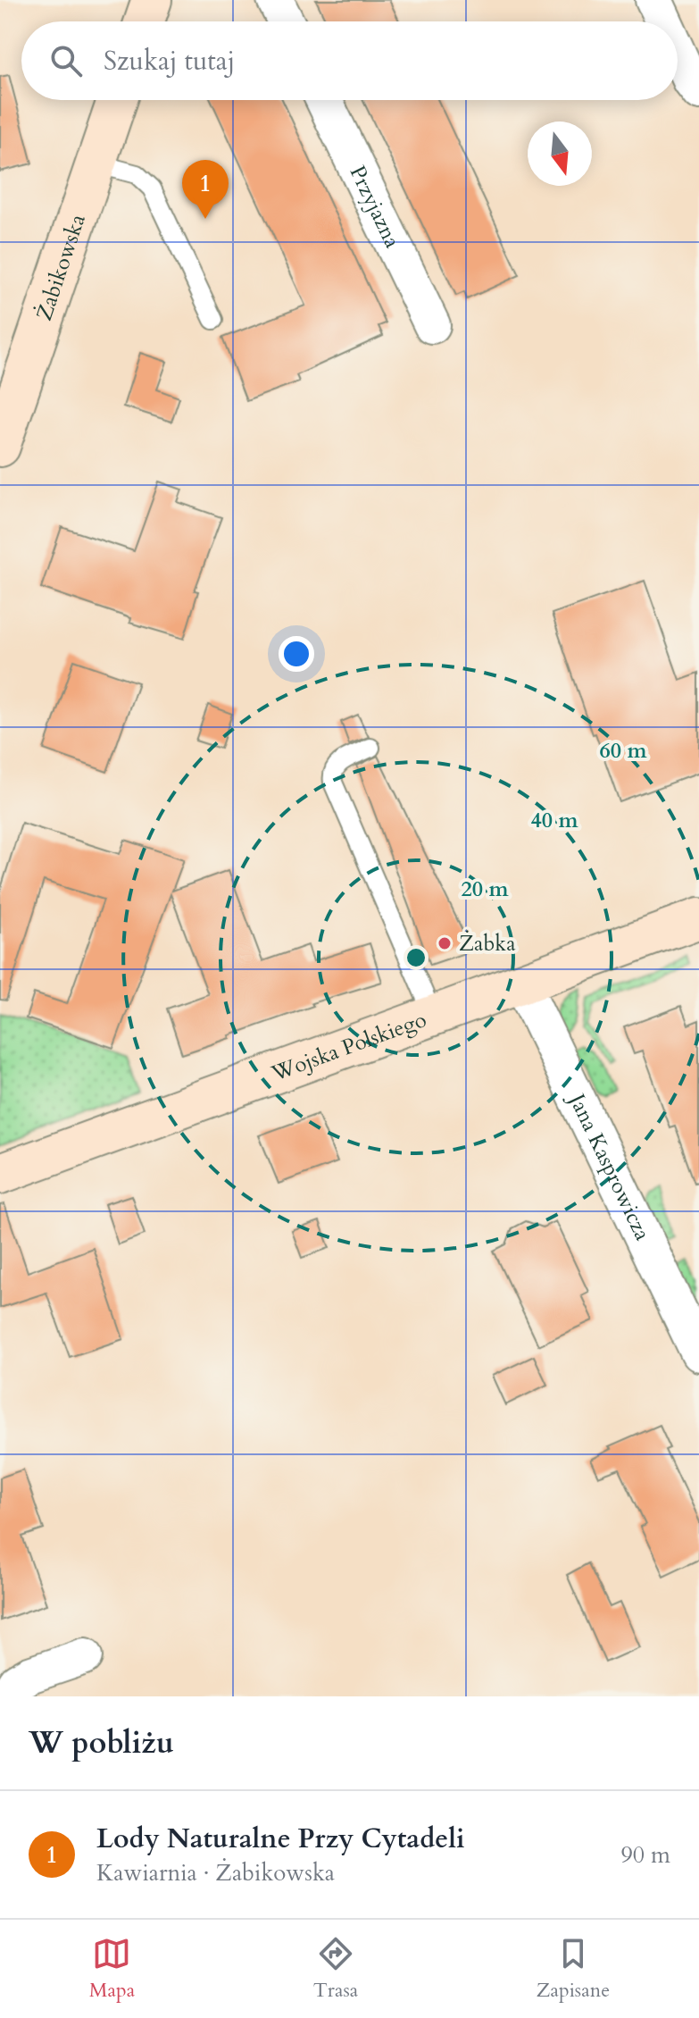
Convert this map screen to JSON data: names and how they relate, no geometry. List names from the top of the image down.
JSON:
{
  "streets": {
    "street": [
      "Przyjazna",
      "Żabikowska",
      "Wojska Polskiego",
      "Jana Kasprowicza"
    ]
  },
  "crossings": [
    ["Wojska Polskiego", "Jana Kasprowicza"]
  ],
  "places": ["Żabka"],
  "north": "bottom",
  "page": {
    "search": "Szukaj tutaj",
    "pins": "1",
    "heading": "W pobliżu",
    "list": [
      {
        "mark": "1",
        "name": "Lody Naturalne Przy Cytadeli",
        "note": "Kawiarnia · Żabikowska",
        "value": "90 m"
      }
    ],
    "nav": ["Mapa", "Trasa", "Zapisane"]
  },
  "rings": ["60 m", "40 m", "20 m"]
}
